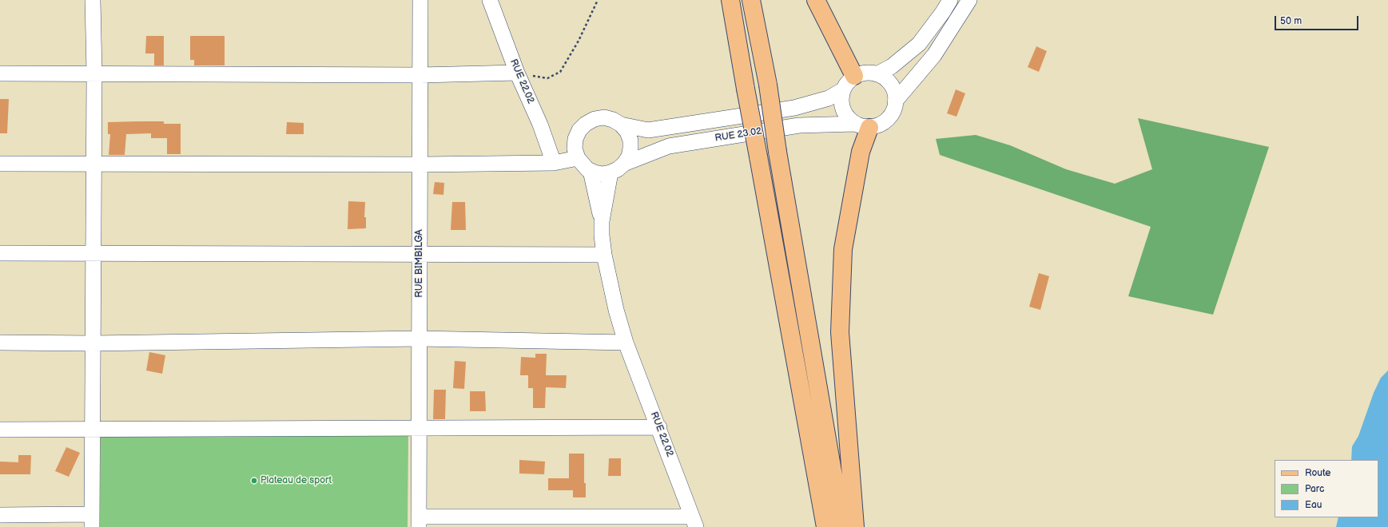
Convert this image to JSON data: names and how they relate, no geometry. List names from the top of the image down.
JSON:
{
  "streets": {
    "street": ["RUE 22.02", "RUE 23.02", "RUE BIMBILGA"]
  },
  "places": ["Plateau de sport"],
  "legend": ["Route", "Parc", "Eau"],
  "scale_bar": "50 m"
}
